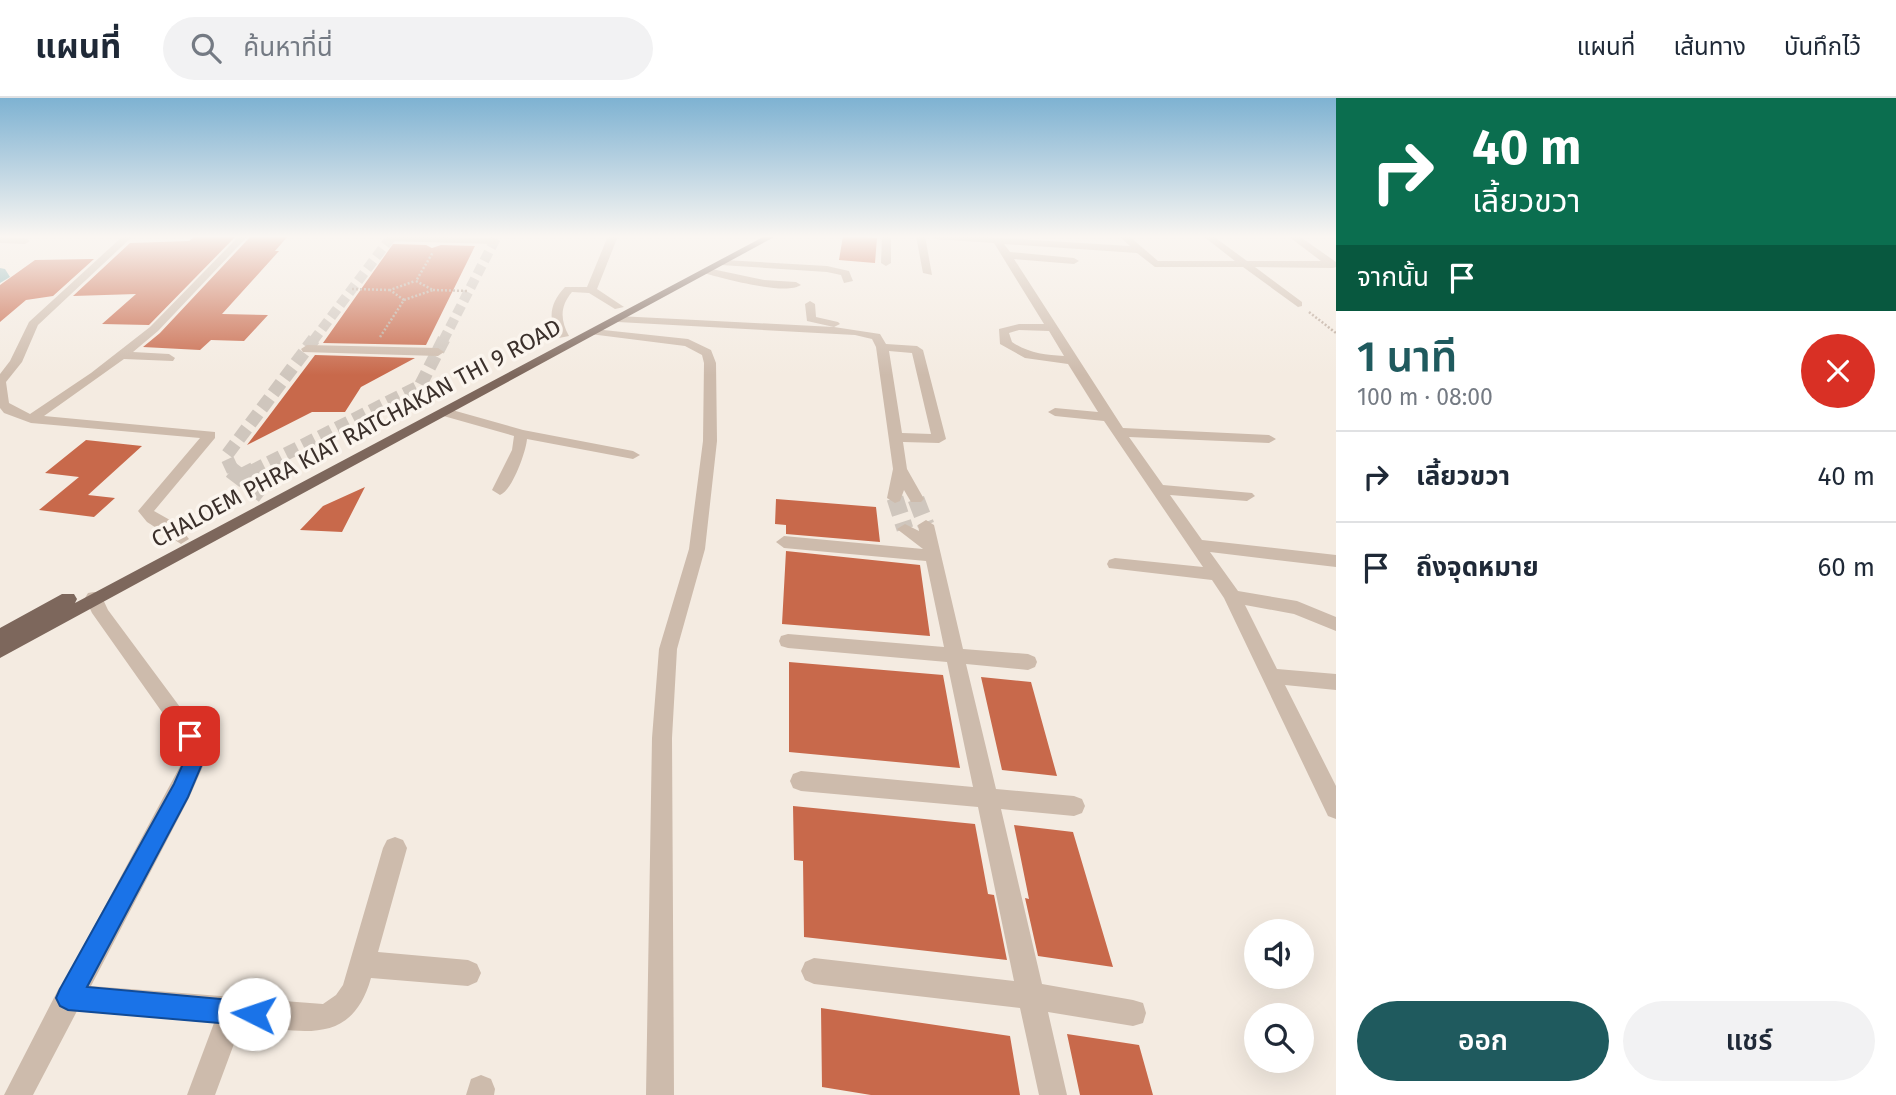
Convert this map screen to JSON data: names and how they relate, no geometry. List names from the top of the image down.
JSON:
{
  "streets": {
    "main road": ["CHALOEM PHRA KIAT RATCHAKAN THI 9 ROAD"]
  },
  "page": {
    "header": "แผนที่",
    "search": "ค้นหาที่นี่",
    "nav": ["แผนที่", "เส้นทาง", "บันทึกไว้"],
    "turn": ["40 m", "เลี้ยวขวา"],
    "then": "จากนั้น",
    "heading": ["1 นาที", "100 m · 08:00"],
    "list": [
      {
        "name": "เลี้ยวขวา",
        "value": "40 m"
      },
      {
        "name": "ถึงจุดหมาย",
        "value": "60 m"
      }
    ],
    "buttons": ["ออก", "แชร์"]
  }
}
